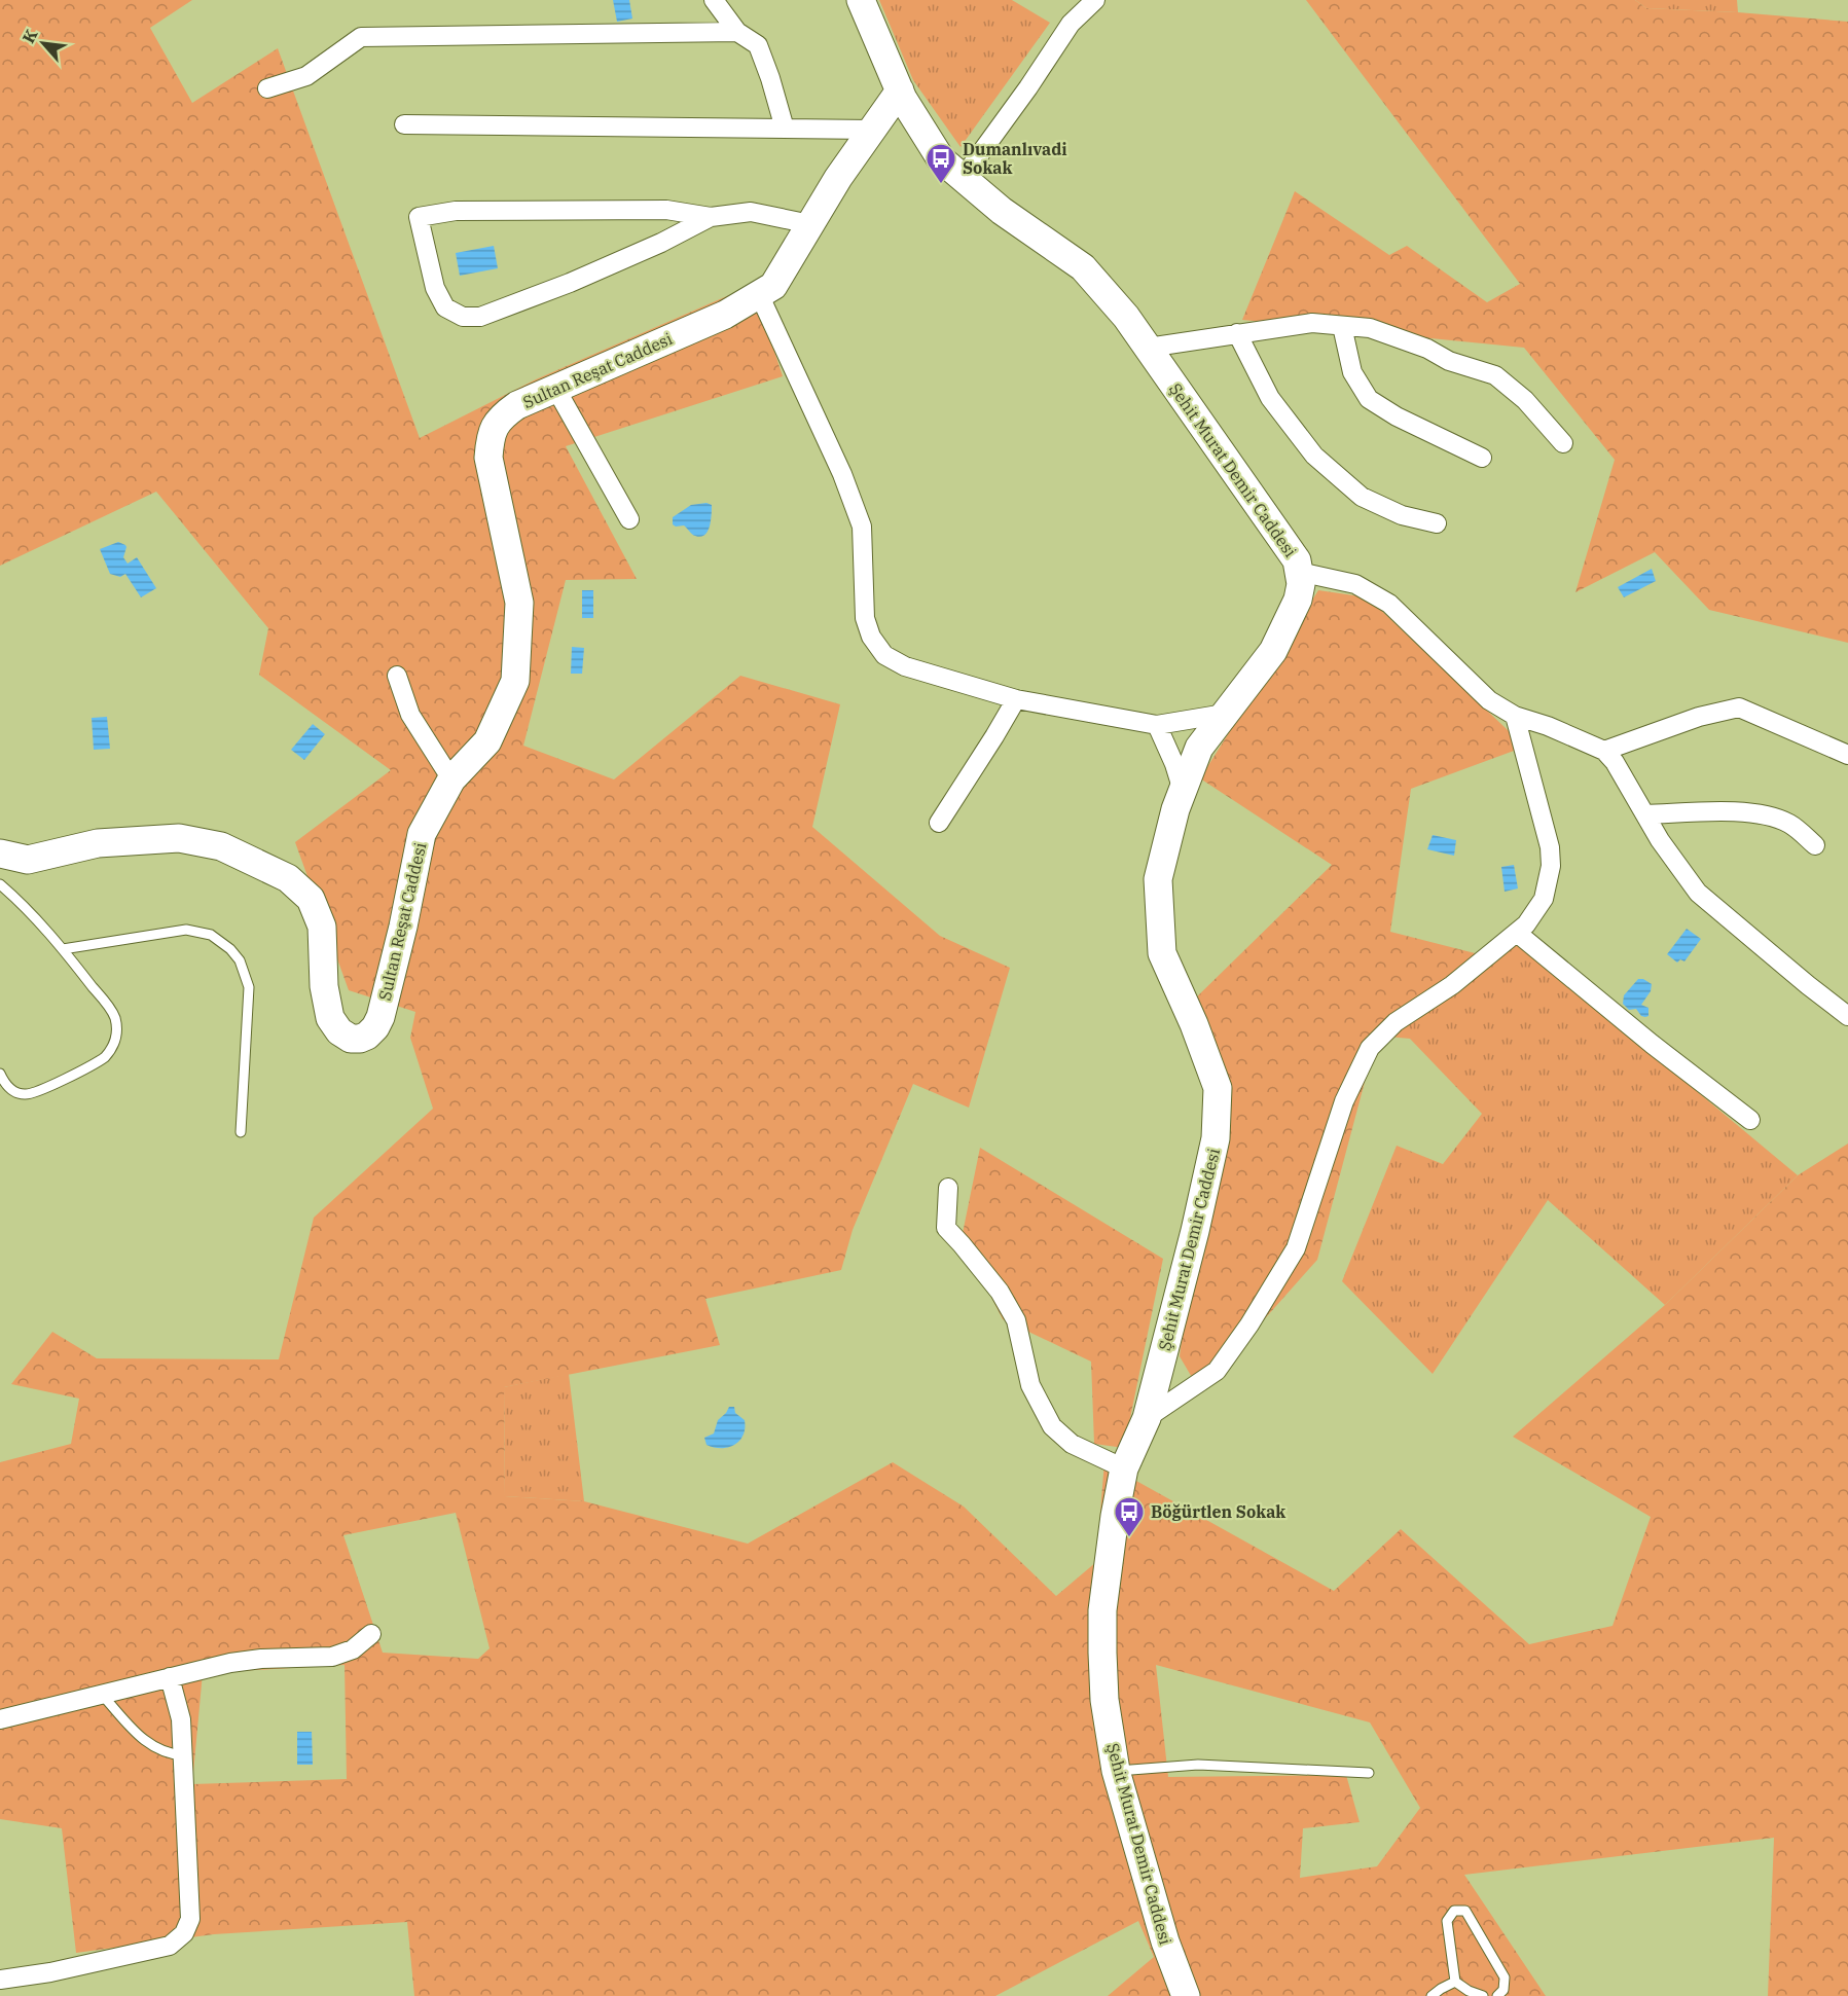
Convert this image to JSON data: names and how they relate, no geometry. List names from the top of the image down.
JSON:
{
  "streets": {
    "street": ["Sultan Reşat Caddesi", "Şehit Murat Demir Caddesi"]
  },
  "crossings": [
    ["Sultan Reşat Caddesi", "Şehit Murat Demir Caddesi"]
  ],
  "places": {
    "bus stop": ["Dumanlıvadi Sokak", "Böğürtlen Sokak"]
  },
  "north": "top left"
}
